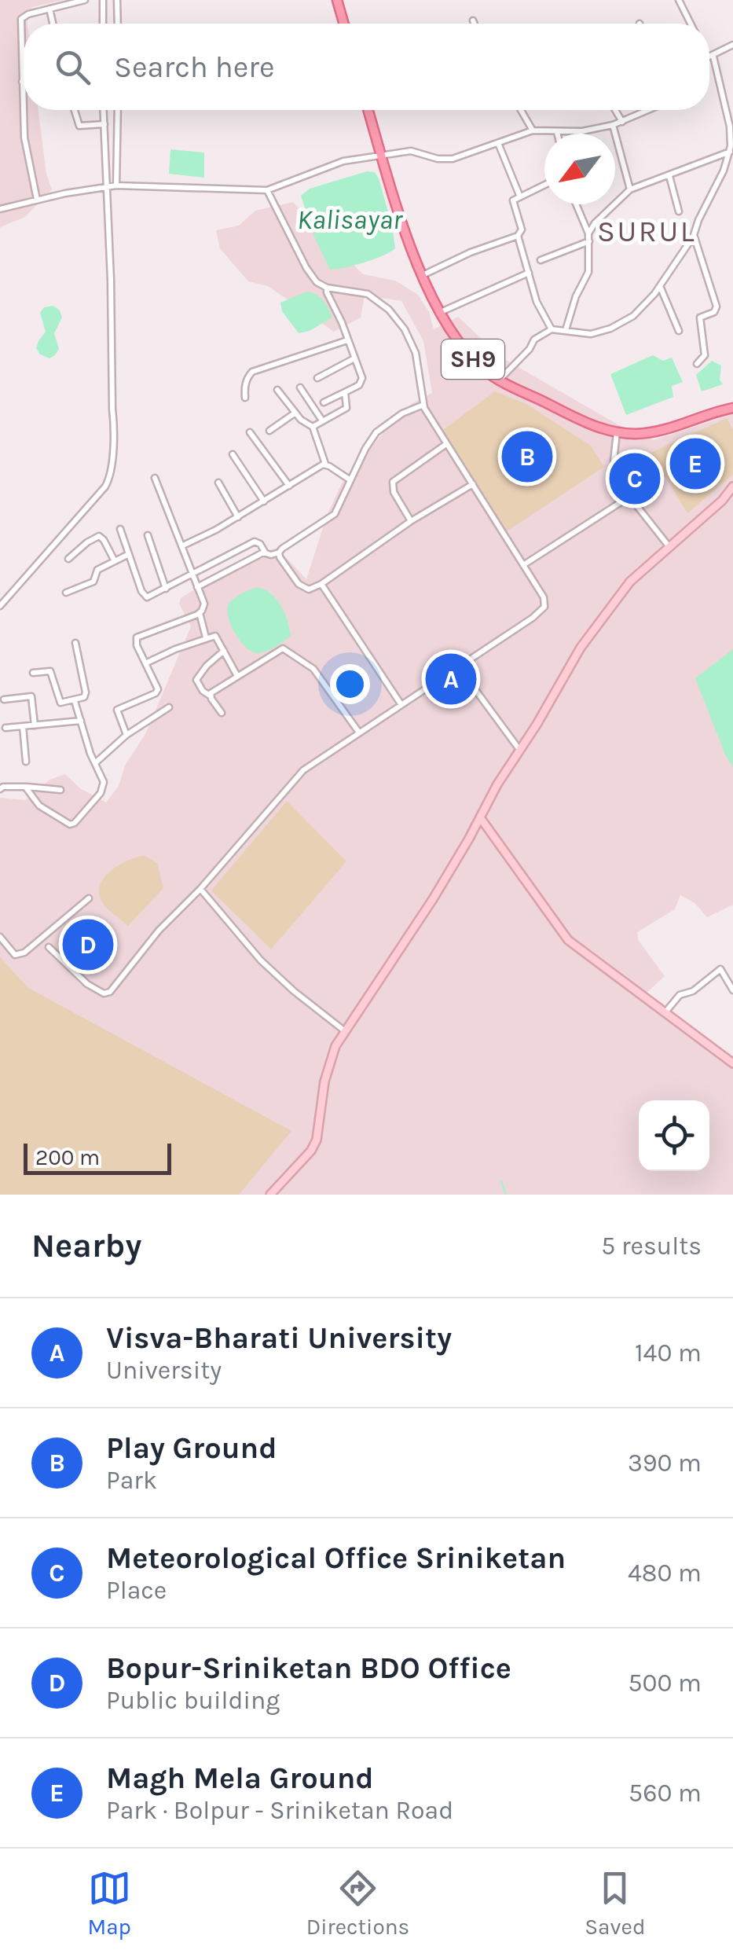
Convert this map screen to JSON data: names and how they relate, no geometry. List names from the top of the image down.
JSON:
{
  "streets": {
    "main road": ["SH9"]
  },
  "districts": ["SURUL"],
  "water": ["Kalisayar"],
  "scale_bar": "200 m",
  "north": "bottom left",
  "page": {
    "search": "Search here",
    "pins": [
      "B",
      "E",
      "C",
      "A",
      "D"
    ],
    "scale": "200 m",
    "heading": ["Nearby", "5 results"],
    "list": [
      {
        "mark": "A",
        "name": "Visva-Bharati University",
        "note": "University",
        "value": "140 m"
      },
      {
        "mark": "B",
        "name": "Play Ground",
        "note": "Park",
        "value": "390 m"
      },
      {
        "mark": "C",
        "name": "Meteorological Office Sriniketan",
        "note": "Place",
        "value": "480 m"
      },
      {
        "mark": "D",
        "name": "Bopur-Sriniketan BDO Office",
        "note": "Public building",
        "value": "500 m"
      },
      {
        "mark": "E",
        "name": "Magh Mela Ground",
        "note": "Park · Bolpur - Sriniketan Road",
        "value": "560 m"
      }
    ],
    "nav": ["Map", "Directions", "Saved"]
  }
}
